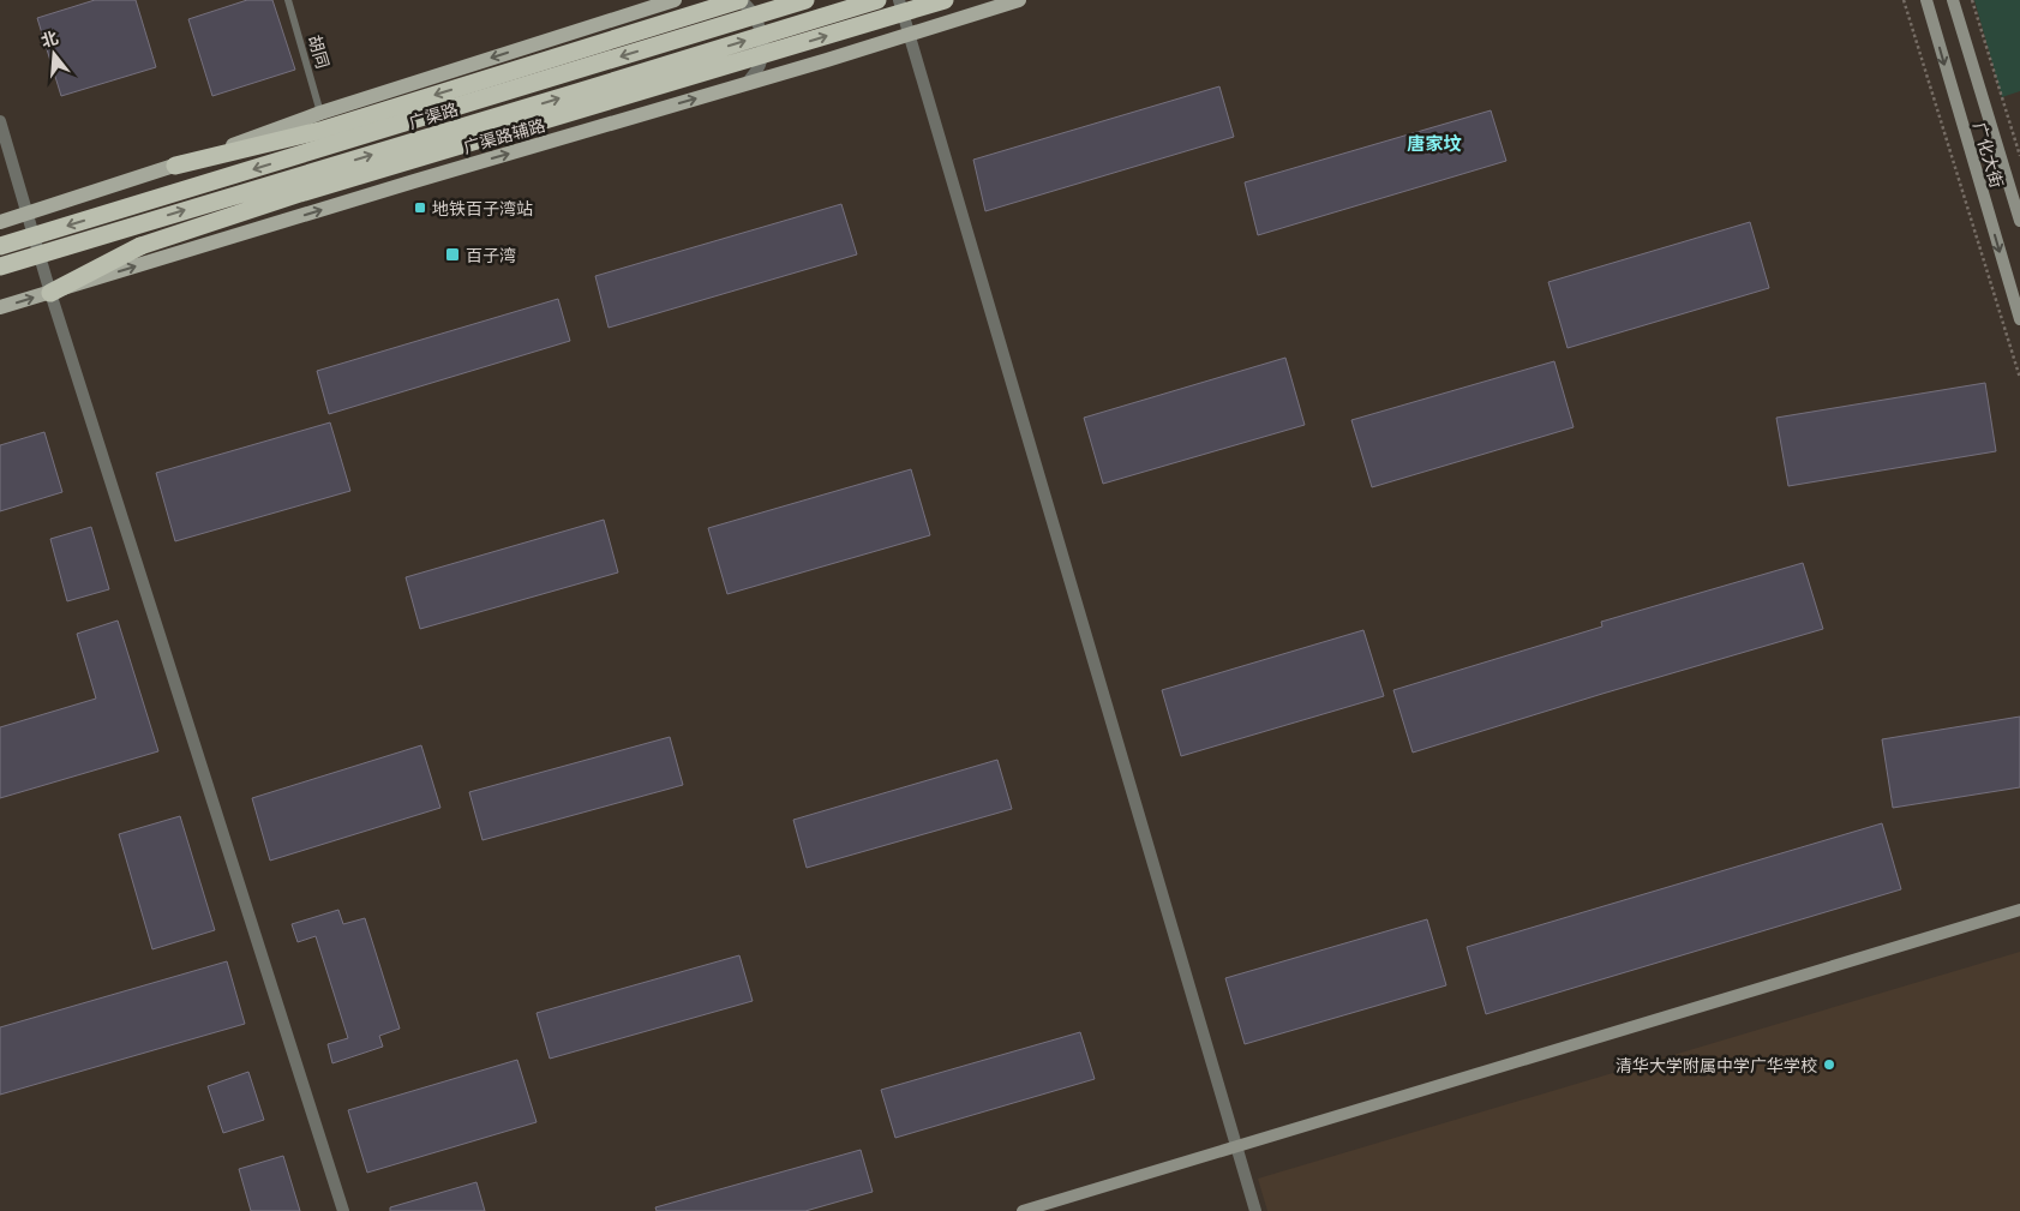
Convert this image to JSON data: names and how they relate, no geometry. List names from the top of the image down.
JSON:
{
  "streets": {
    "highway": ["广渠路"],
    "main road": ["广渠路辅路"],
    "street": ["广化大街"],
    "lane": ["胡同"]
  },
  "districts": ["唐家坟"],
  "places": {
    "transit": ["地铁百子湾站", "百子湾"],
    "other": ["清华大学附属中学广华学校"]
  },
  "north": "top"
}
